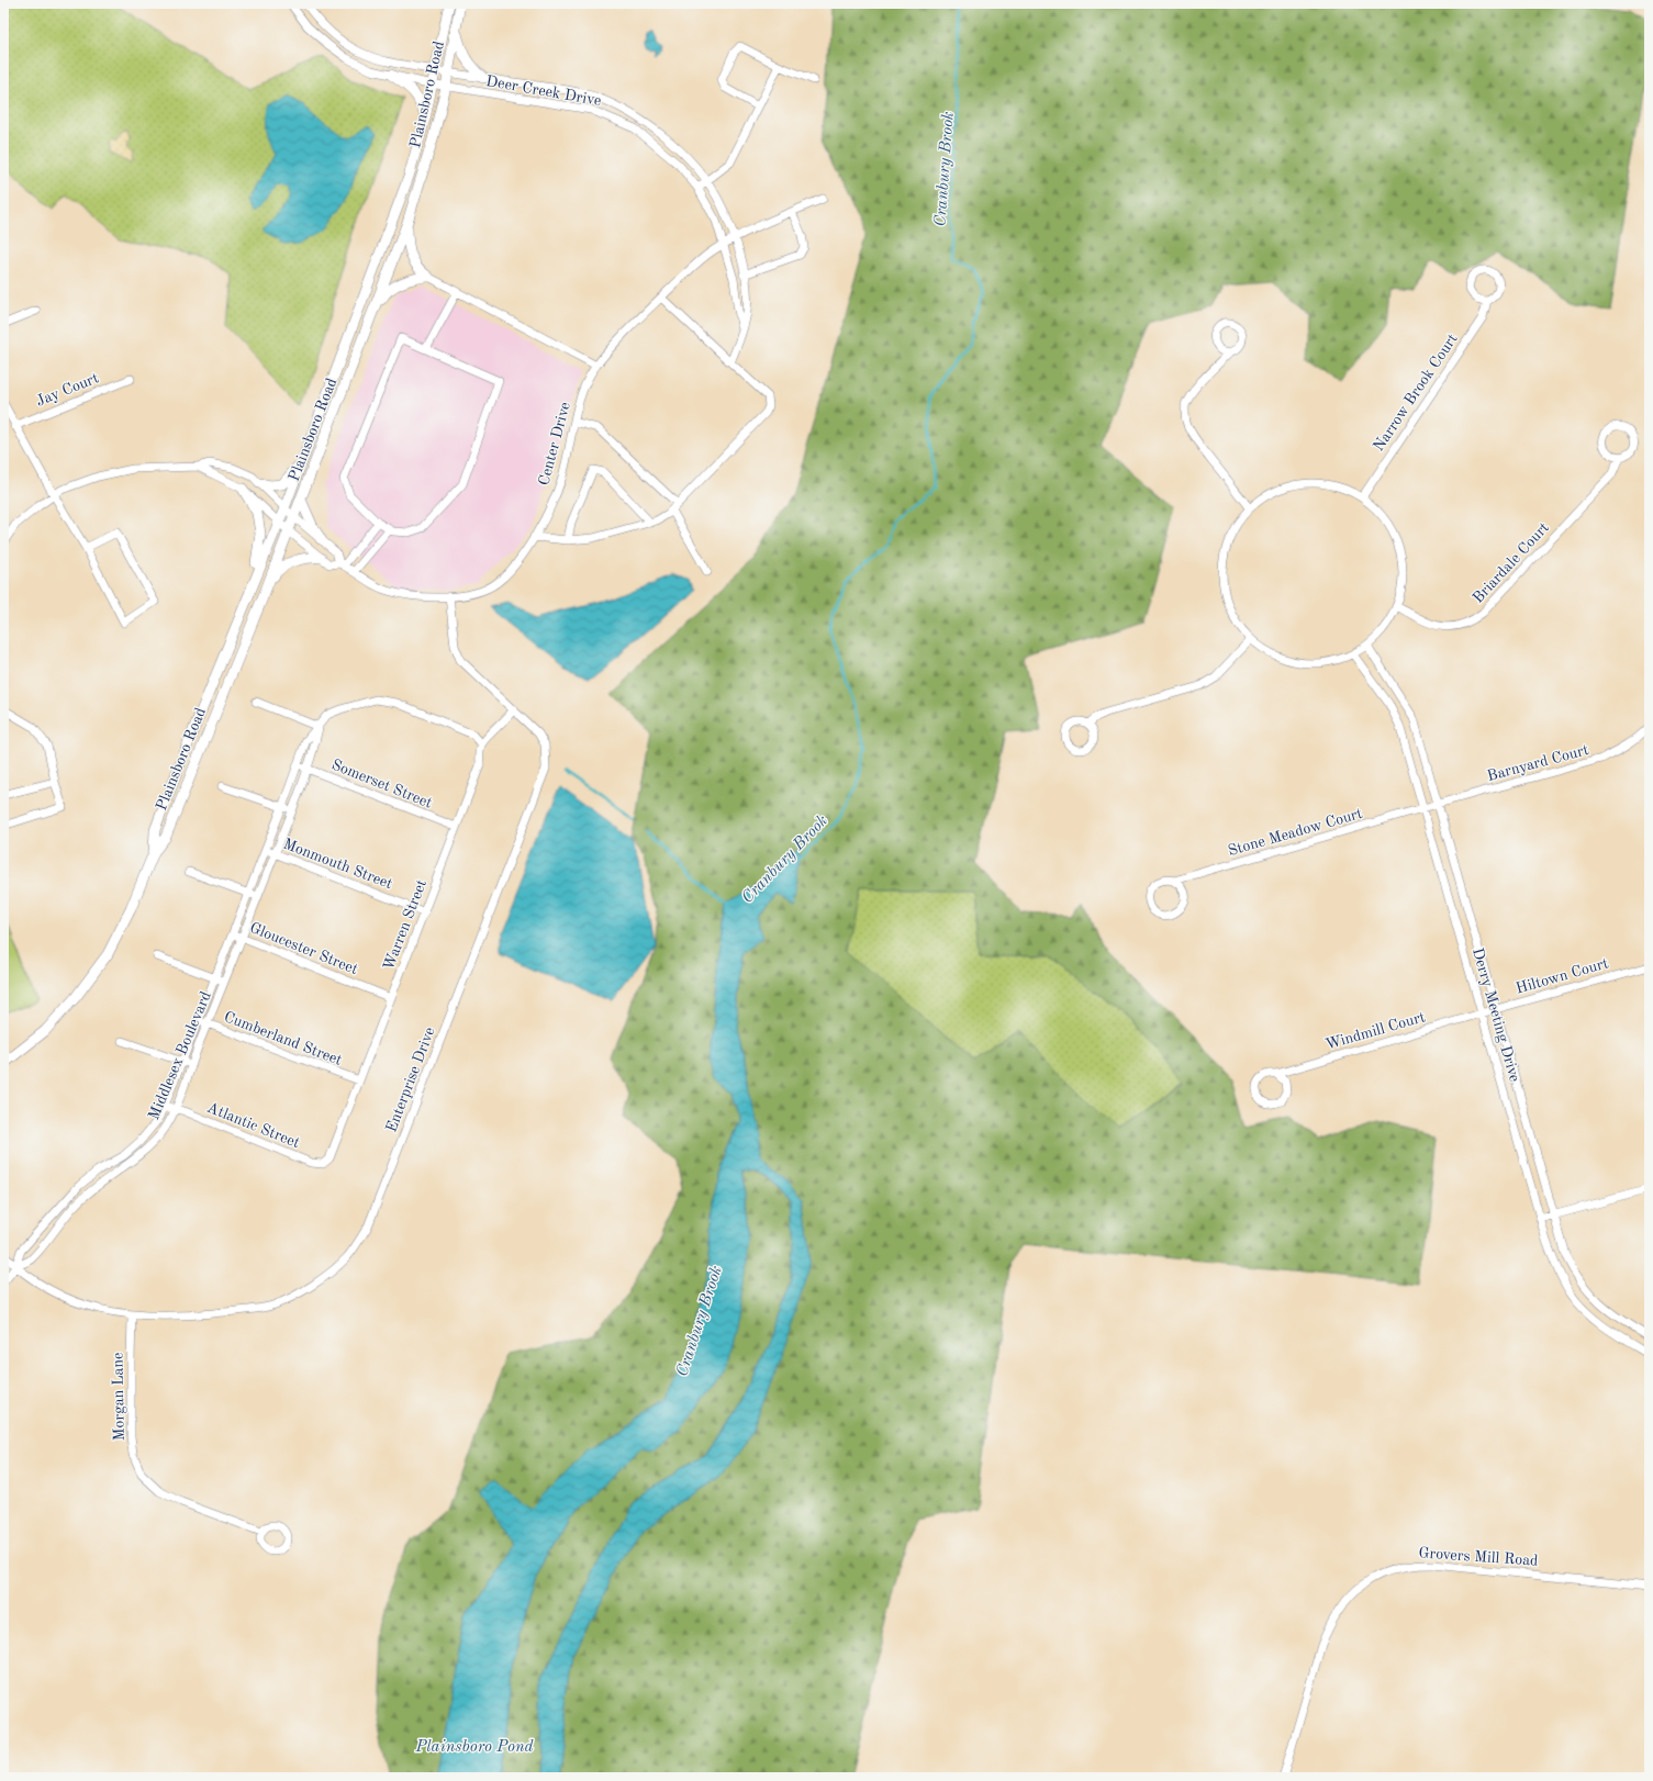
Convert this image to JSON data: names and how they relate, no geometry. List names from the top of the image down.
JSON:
{
  "streets": {
    "street": [
      "Deer Creek Drive",
      "Plainsboro Road",
      "Jay Court",
      "Narrow Brook Court",
      "Center Drive",
      "Briardale Court",
      "Barnyard Court",
      "Somerset Street",
      "Stone Meadow Court",
      "Monmouth Street",
      "Warren Street",
      "Gloucester Street",
      "Hiltown Court",
      "Derry Meeting Drive",
      "Windmill Court",
      "Cumberland Street",
      "Middlesex Boulevard",
      "Enterprise Drive",
      "Atlantic Street",
      "Morgan Lane",
      "Grovers Mill Road"
    ]
  },
  "crossings": [
    ["Deer Creek Drive", "Plainsboro Road"],
    ["Deer Creek Drive", "Center Drive"],
    ["Plainsboro Road", "Center Drive"],
    ["Center Drive", "Enterprise Drive"],
    ["Barnyard Court", "Stone Meadow Court"],
    ["Barnyard Court", "Derry Meeting Drive"],
    ["Somerset Street", "Warren Street"],
    ["Somerset Street", "Middlesex Boulevard"],
    ["Stone Meadow Court", "Derry Meeting Drive"],
    ["Monmouth Street", "Warren Street"],
    ["Monmouth Street", "Middlesex Boulevard"],
    ["Warren Street", "Gloucester Street"],
    ["Warren Street", "Cumberland Street"],
    ["Warren Street", "Middlesex Boulevard"],
    ["Warren Street", "Atlantic Street"],
    ["Gloucester Street", "Middlesex Boulevard"],
    ["Hiltown Court", "Derry Meeting Drive"],
    ["Hiltown Court", "Windmill Court"],
    ["Derry Meeting Drive", "Windmill Court"],
    ["Cumberland Street", "Middlesex Boulevard"],
    ["Middlesex Boulevard", "Enterprise Drive"],
    ["Middlesex Boulevard", "Atlantic Street"],
    ["Enterprise Drive", "Morgan Lane"]
  ],
  "water": ["Cranbury Brook", "Plainsboro Pond"]
}
